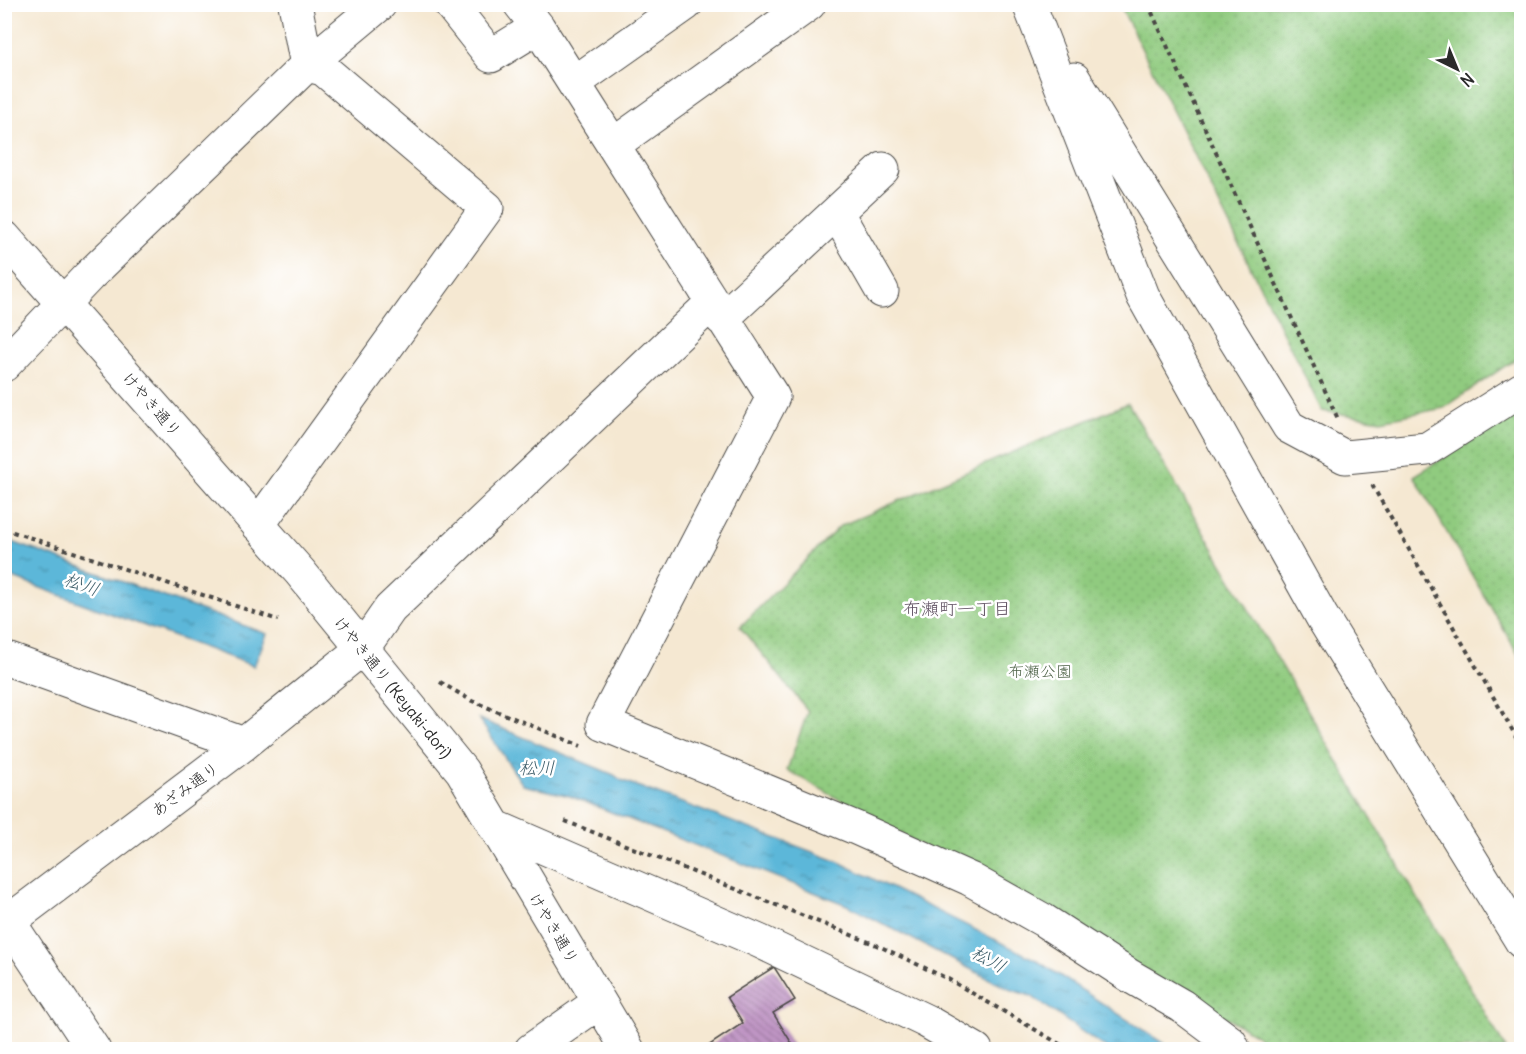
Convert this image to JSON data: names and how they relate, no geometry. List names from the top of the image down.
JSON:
{
  "streets": {
    "street": ["けやき通り", "けやき通り (Keyaki-dori)", "あざみ通り"]
  },
  "crossings": [
    ["けやき通り", "けやき通り (Keyaki-dori)"],
    ["けやき通り (Keyaki-dori)", "あざみ通り"]
  ],
  "districts": ["布瀬町一丁目"],
  "water": ["松川"],
  "parks": ["布瀬公園"],
  "north": "bottom right"
}
